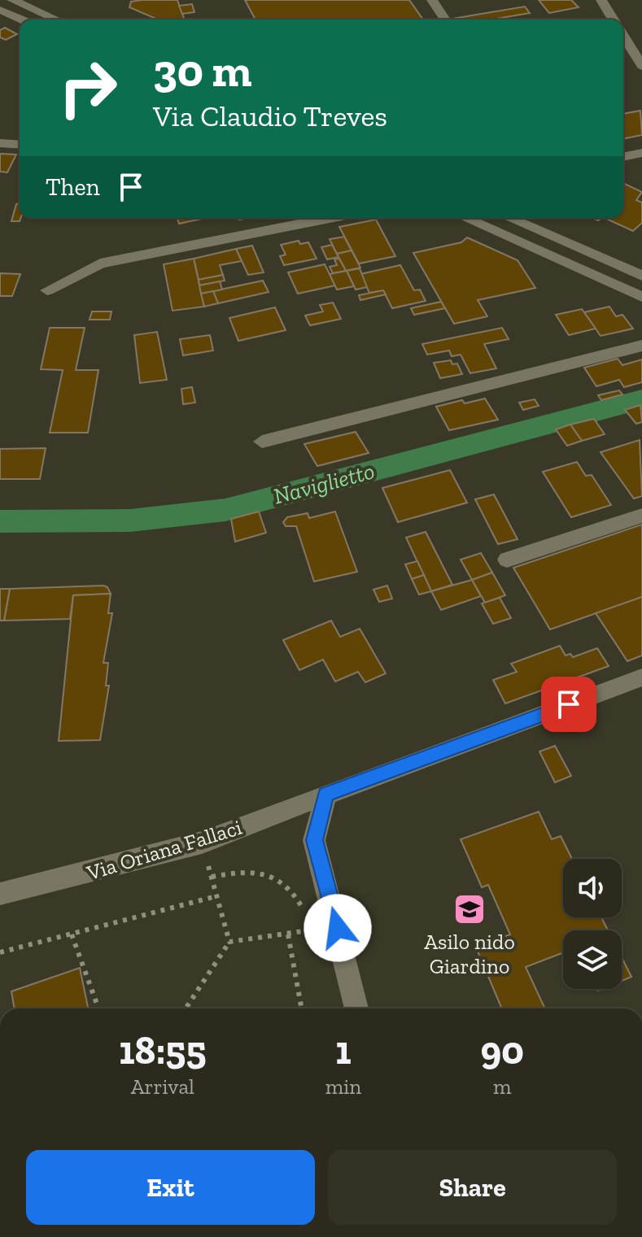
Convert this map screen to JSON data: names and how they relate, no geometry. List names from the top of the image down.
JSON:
{
  "streets": {
    "street": ["Via Oriana Fallaci"]
  },
  "water": ["Naviglietto"],
  "places": {
    "school or university": ["Asilo nido Giardino"]
  },
  "page": {
    "turn": ["30 m", "Via Claudio Treves"],
    "then": "Then",
    "eta": [
      "18:55",
      "Arrival",
      "1",
      "min",
      "90",
      "m"
    ],
    "buttons": ["Exit", "Share"]
  }
}
